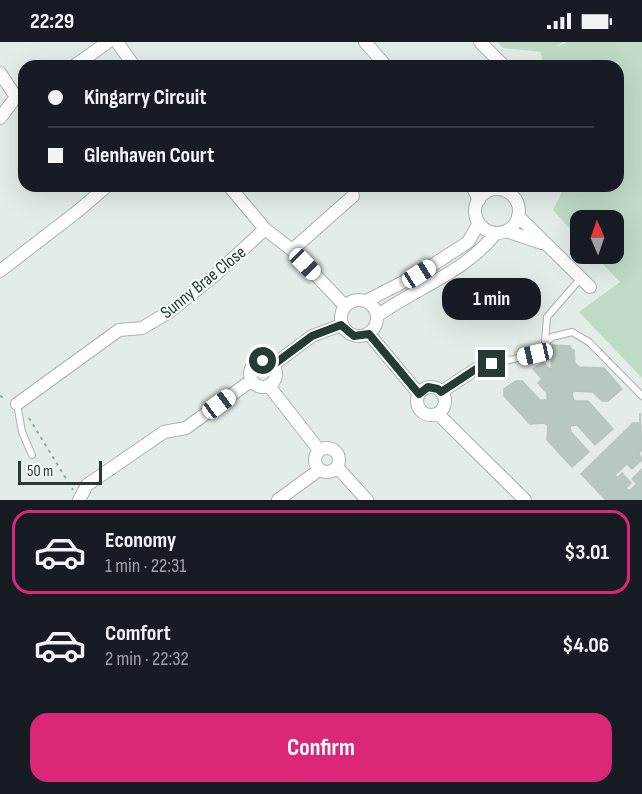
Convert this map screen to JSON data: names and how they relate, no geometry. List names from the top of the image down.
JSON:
{
  "streets": {
    "street": ["Sunny Brae Close"]
  },
  "scale_bar": "50 m",
  "north": "top",
  "page": {
    "status": "22:29",
    "banner": ["Kingarry Circuit", "Glenhaven Court"],
    "bubble": "1 min",
    "scale": "50 m",
    "list": [
      {
        "name": "Economy",
        "note": "1 min · 22:31",
        "value": "$3.01"
      },
      {
        "name": "Comfort",
        "note": "2 min · 22:32",
        "value": "$4.06"
      }
    ],
    "buttons": "Confirm"
  }
}
